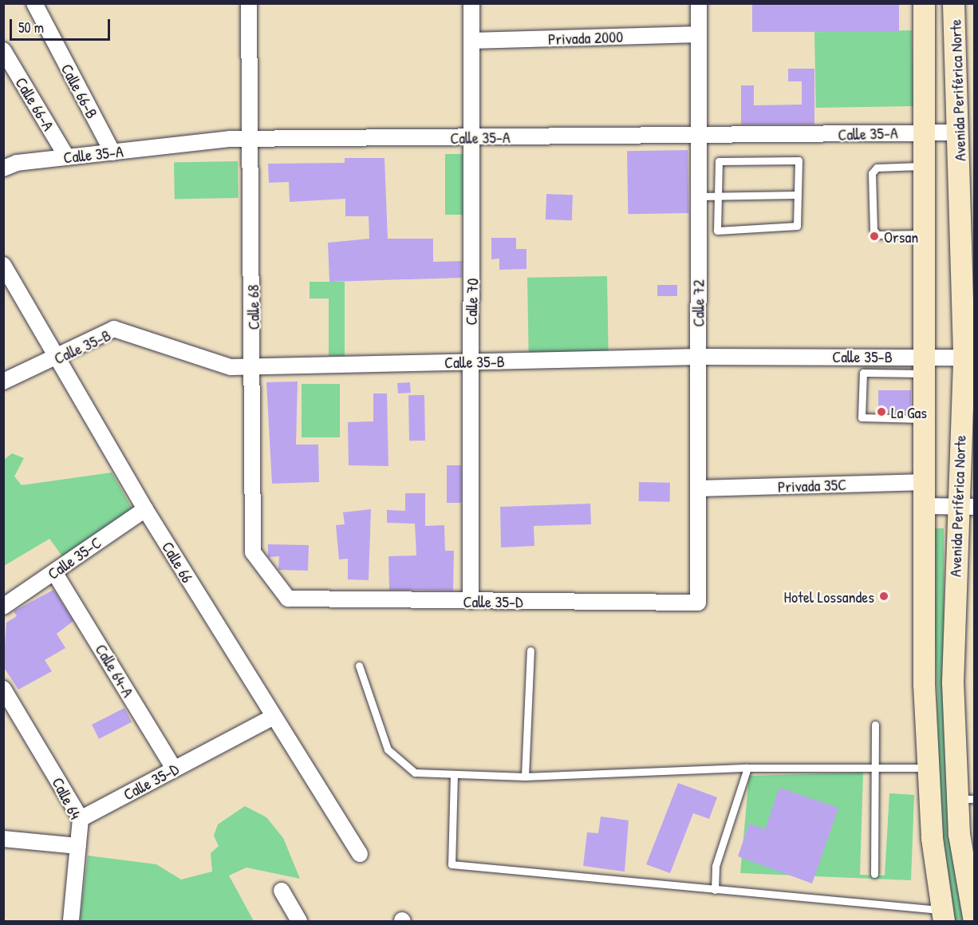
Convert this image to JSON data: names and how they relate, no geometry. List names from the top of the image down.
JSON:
{
  "streets": {
    "main road": ["Avenida Periférica Norte"],
    "street": [
      "Privada 2000",
      "Calle 66-B",
      "Calle 66-A",
      "Calle 35-A",
      "Calle 70",
      "Calle 72",
      "Calle 68",
      "Calle 35-B",
      "Privada 35C",
      "Calle 35-C",
      "Calle 66",
      "Calle 35-D",
      "Calle 64-A",
      "Calle 64"
    ]
  },
  "crossings": [
    ["Privada 2000", "Calle 70"],
    ["Privada 2000", "Calle 72"],
    ["Avenida Periférica Norte", "Calle 35-A"],
    ["Avenida Periférica Norte", "Calle 35-B"],
    ["Avenida Periférica Norte", "Privada 35C"],
    ["Calle 66-B", "Calle 35-A"],
    ["Calle 66-A", "Calle 35-A"],
    ["Calle 35-A", "Calle 70"],
    ["Calle 35-A", "Calle 72"],
    ["Calle 35-A", "Calle 68"],
    ["Calle 70", "Calle 35-B"],
    ["Calle 70", "Calle 35-D"],
    ["Calle 72", "Calle 35-B"],
    ["Calle 72", "Privada 35C"],
    ["Calle 72", "Calle 35-D"],
    ["Calle 68", "Calle 35-B"],
    ["Calle 68", "Calle 35-D"],
    ["Calle 35-B", "Calle 66"],
    ["Calle 35-C", "Calle 66"],
    ["Calle 35-C", "Calle 64-A"],
    ["Calle 66", "Calle 35-D"],
    ["Calle 35-D", "Calle 64-A"],
    ["Calle 35-D", "Calle 64"]
  ],
  "places": ["Orsan", "La Gas", "Hotel Lossandes"],
  "scale_bar": "50 m"
}
